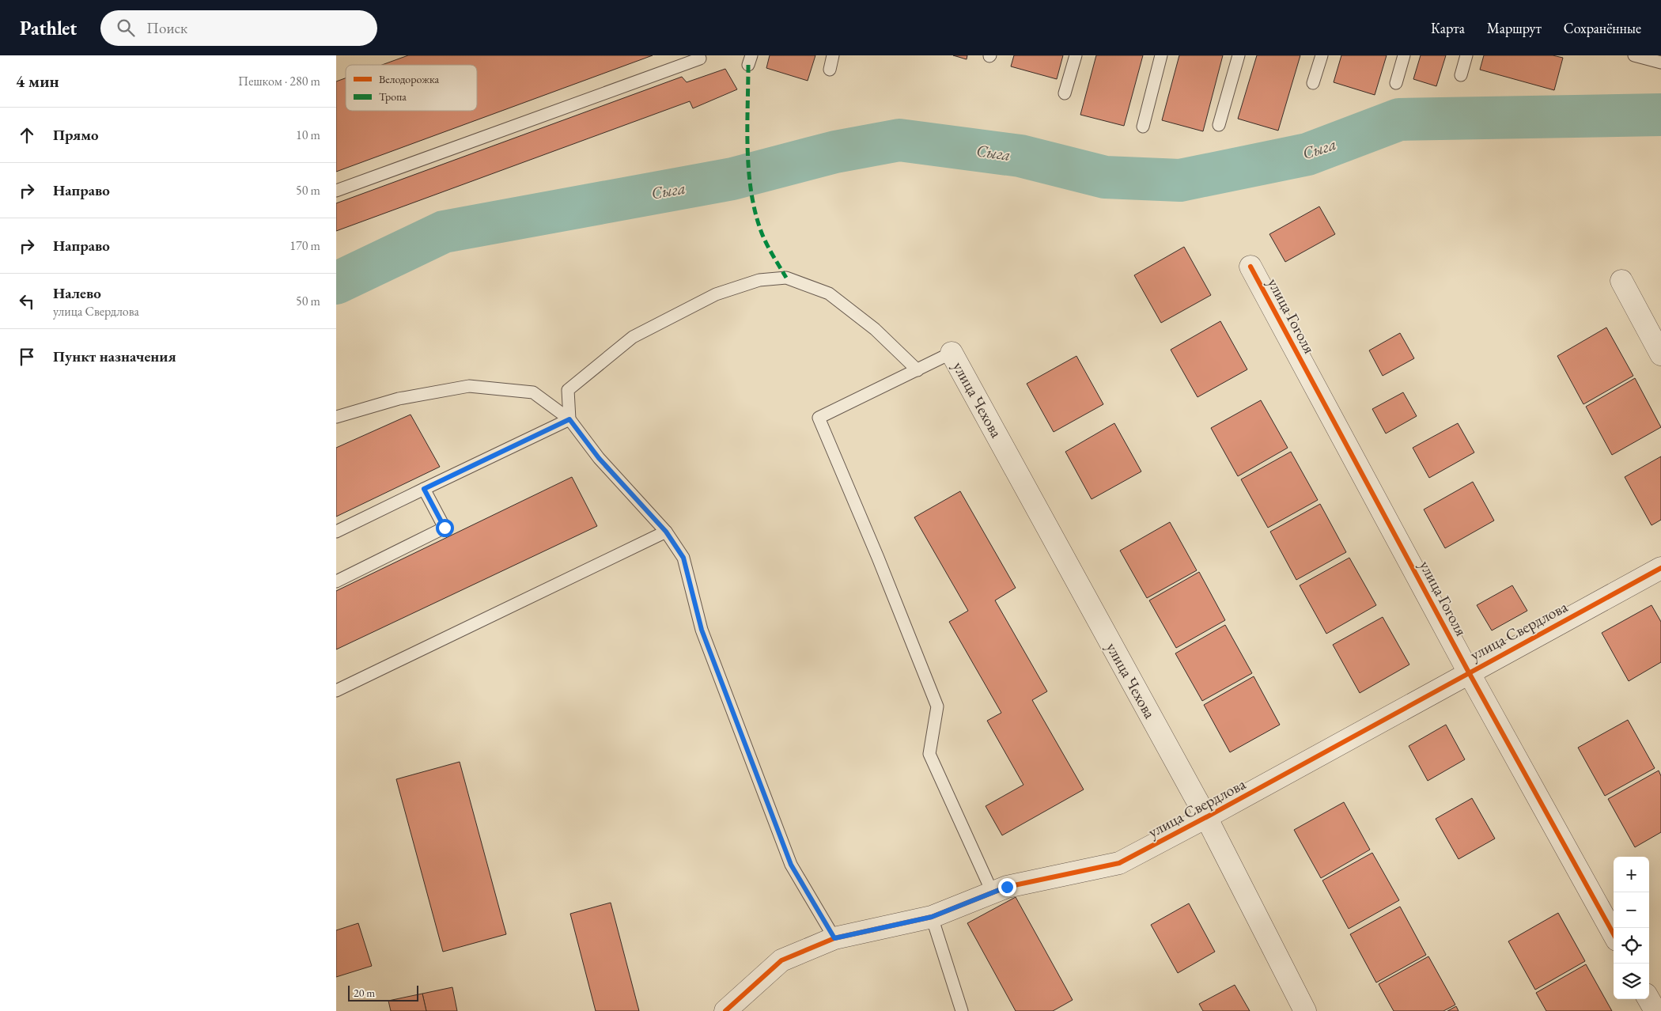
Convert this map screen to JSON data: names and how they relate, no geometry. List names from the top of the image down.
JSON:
{
  "streets": {
    "street": ["улица Гоголя", "улица Чехова", "улица Свердлова"]
  },
  "crossings": [
    ["улица Гоголя", "улица Свердлова"],
    ["улица Чехова", "улица Свердлова"]
  ],
  "water": ["Сыга"],
  "legend": ["Велодорожка", "Тропа"],
  "scale_bar": "20 m",
  "page": {
    "header": "Pathlet",
    "search": "Поиск",
    "nav": ["Карта", "Маршрут", "Сохранённые"],
    "heading": ["4 мин", "Пешком · 280 m"],
    "list": [
      ["Прямо", "10 m"],
      ["Направо", "50 m"],
      ["Направо", "170 m"],
      ["Налево", "улица Свердлова", "50 m"],
      "Пункт назначения"
    ],
    "map_buttons": ["+", "−"],
    "scale": "20 m"
  }
}
